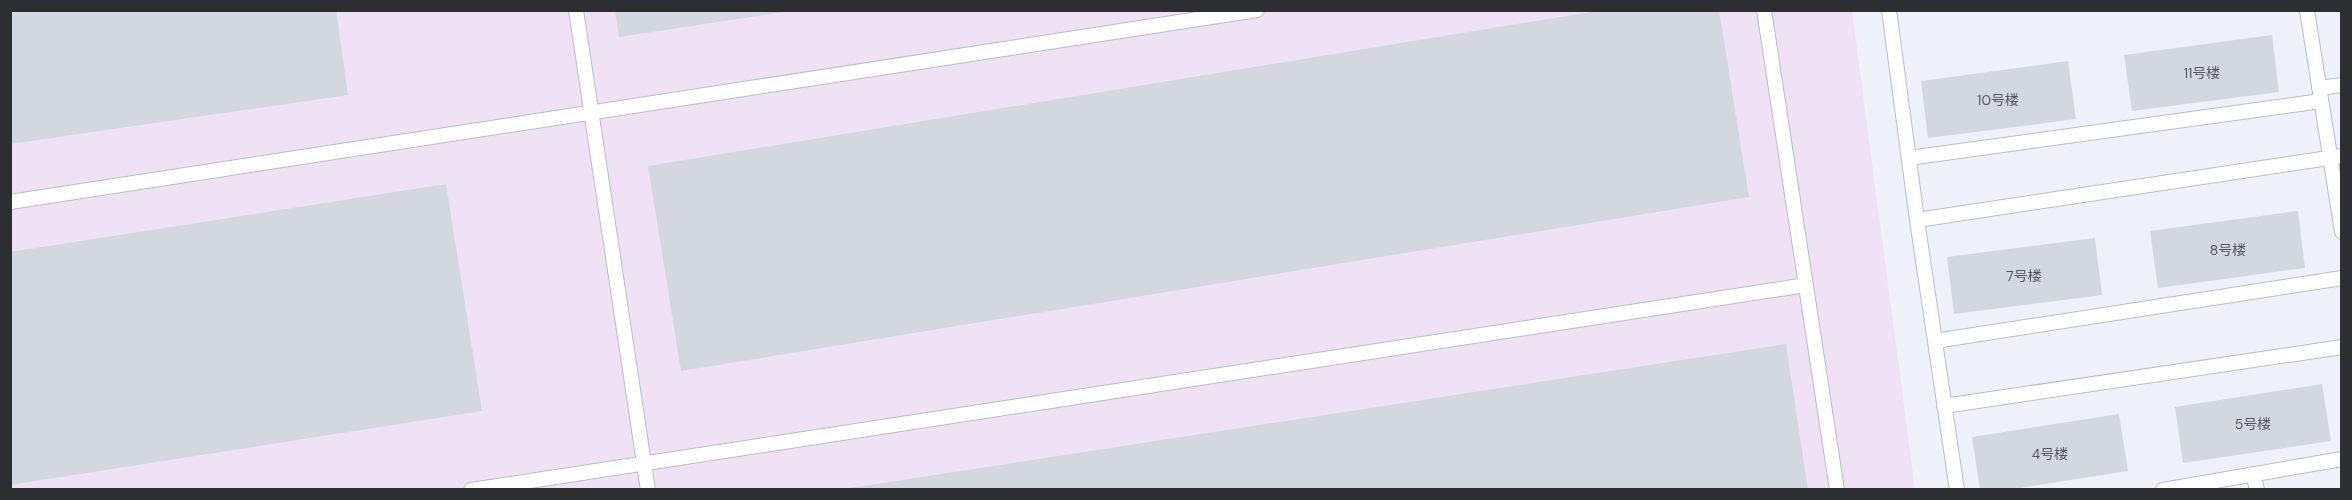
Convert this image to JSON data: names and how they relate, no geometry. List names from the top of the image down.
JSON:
{
  "house_numbers": [
    "11号楼",
    "10号楼",
    "8号楼",
    "7号楼",
    "5号楼",
    "4号楼"
  ]
}
